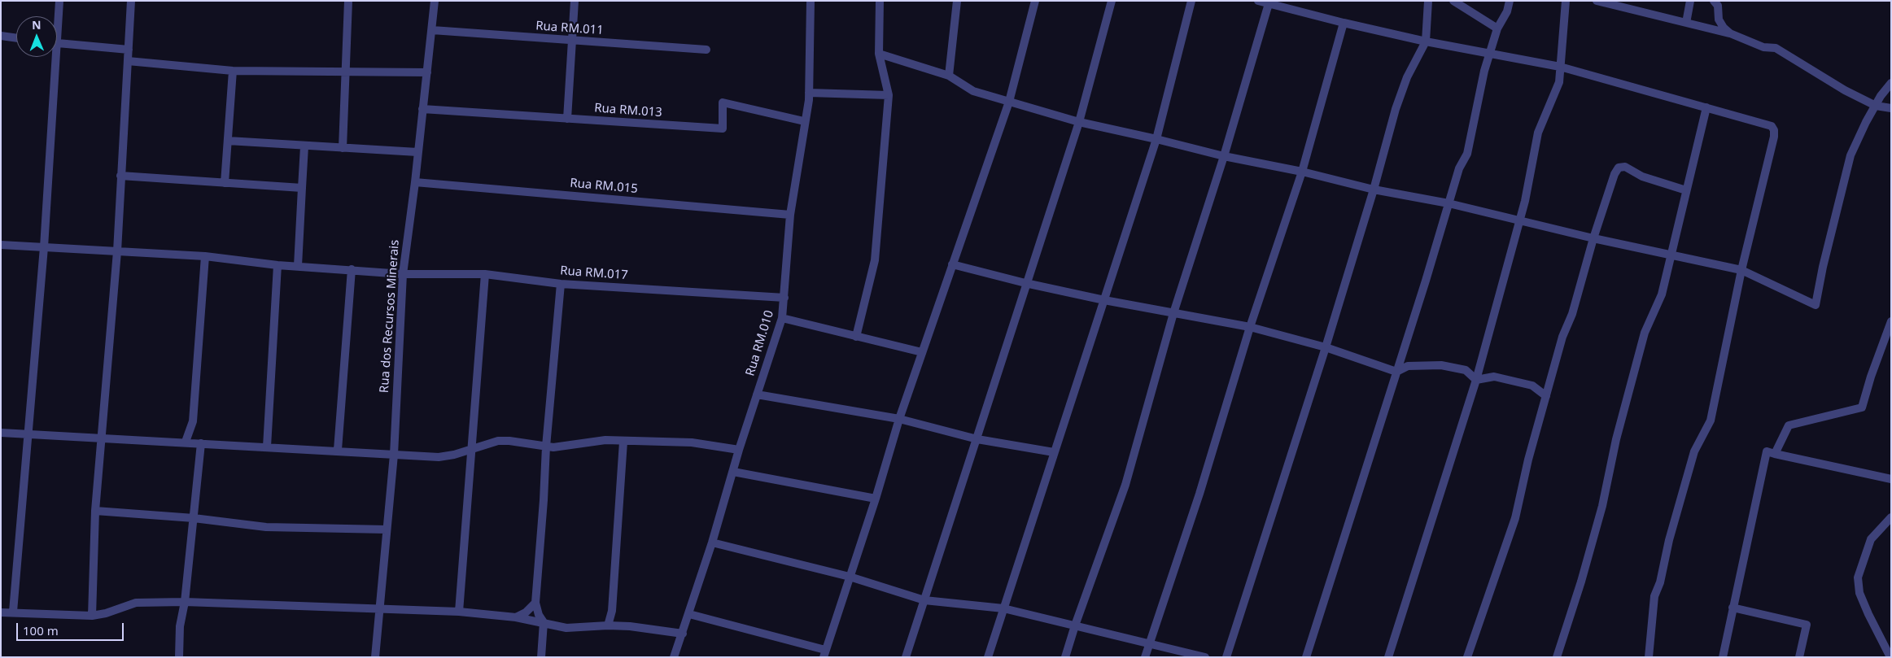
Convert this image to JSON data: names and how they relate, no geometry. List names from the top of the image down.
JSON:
{
  "streets": {
    "street": [
      "Rua RM.011",
      "Rua RM.013",
      "Rua RM.015",
      "Rua RM.017",
      "Rua dos Recursos Minerais",
      "Rua RM.010"
    ]
  },
  "crossings": [
    ["Rua RM.011", "Rua dos Recursos Minerais"],
    ["Rua RM.013", "Rua dos Recursos Minerais"],
    ["Rua RM.013", "Rua RM.010"],
    ["Rua RM.015", "Rua dos Recursos Minerais"],
    ["Rua RM.015", "Rua RM.010"],
    ["Rua RM.017", "Rua dos Recursos Minerais"],
    ["Rua RM.017", "Rua RM.010"]
  ],
  "scale_bar": "100 m",
  "north": "top"
}
